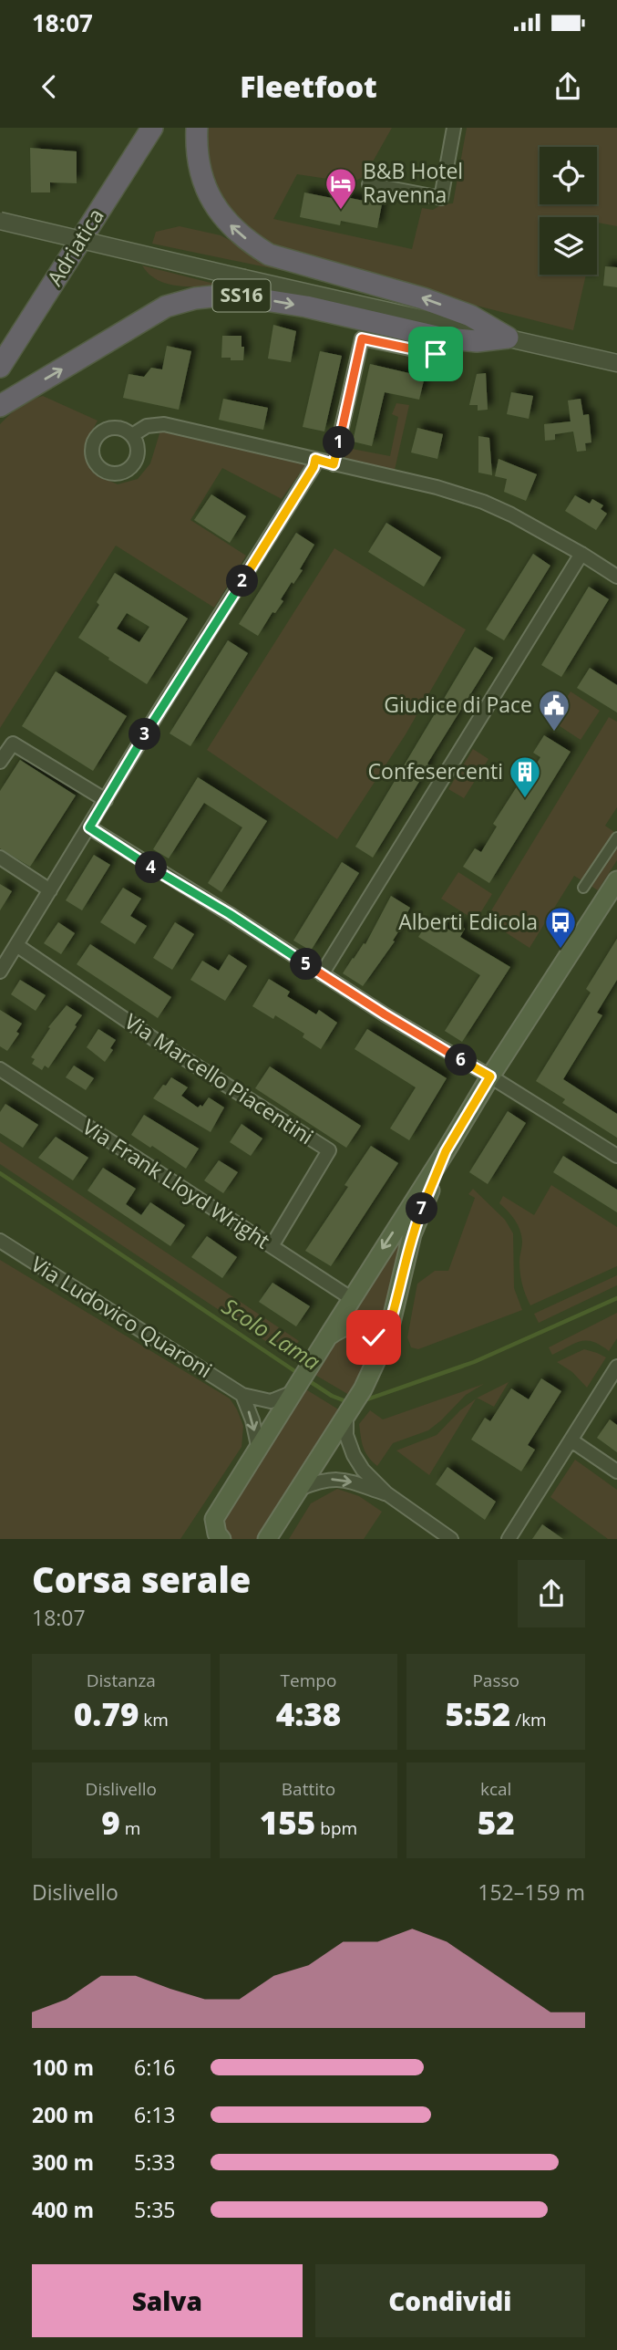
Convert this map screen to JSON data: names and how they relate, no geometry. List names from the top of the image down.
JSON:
{
  "streets": {
    "highway": ["Adriatica", "SS16"],
    "street": ["Via Marcello Piacentini", "Via Frank Lloyd Wright", "Via Ludovico Quaroni"]
  },
  "crossings": [
    ["Via Marcello Piacentini", "Via Frank Lloyd Wright"]
  ],
  "water": ["Scolo Lama"],
  "places": {
    "hotel": ["B&B Hotel Ravenna"],
    "public building": ["Giudice di Pace"],
    "building": ["Confesercenti"],
    "bus stop": ["Alberti Edicola"]
  },
  "page": {
    "status": "18:07",
    "header": "Fleetfoot",
    "pins": [
      "1",
      "2",
      "3",
      "4",
      "5",
      "6",
      "7"
    ],
    "heading": ["Corsa serale", "18:07"],
    "stats": [
      ["Distanza", "0.79 km"],
      ["Tempo", "4:38"],
      ["Passo", "5:52 /km"],
      ["Dislivello", "9 m"],
      ["Battito", "155 bpm"],
      ["kcal", "52"]
    ],
    "chart": ["Dislivello", "152–159 m"],
    "list": [
      {
        "name": "100 m",
        "note": "6:16"
      },
      {
        "name": "200 m",
        "note": "6:13"
      },
      {
        "name": "300 m",
        "note": "5:33"
      },
      {
        "name": "400 m",
        "note": "5:35"
      }
    ],
    "buttons": ["Salva", "Condividi"]
  }
}
